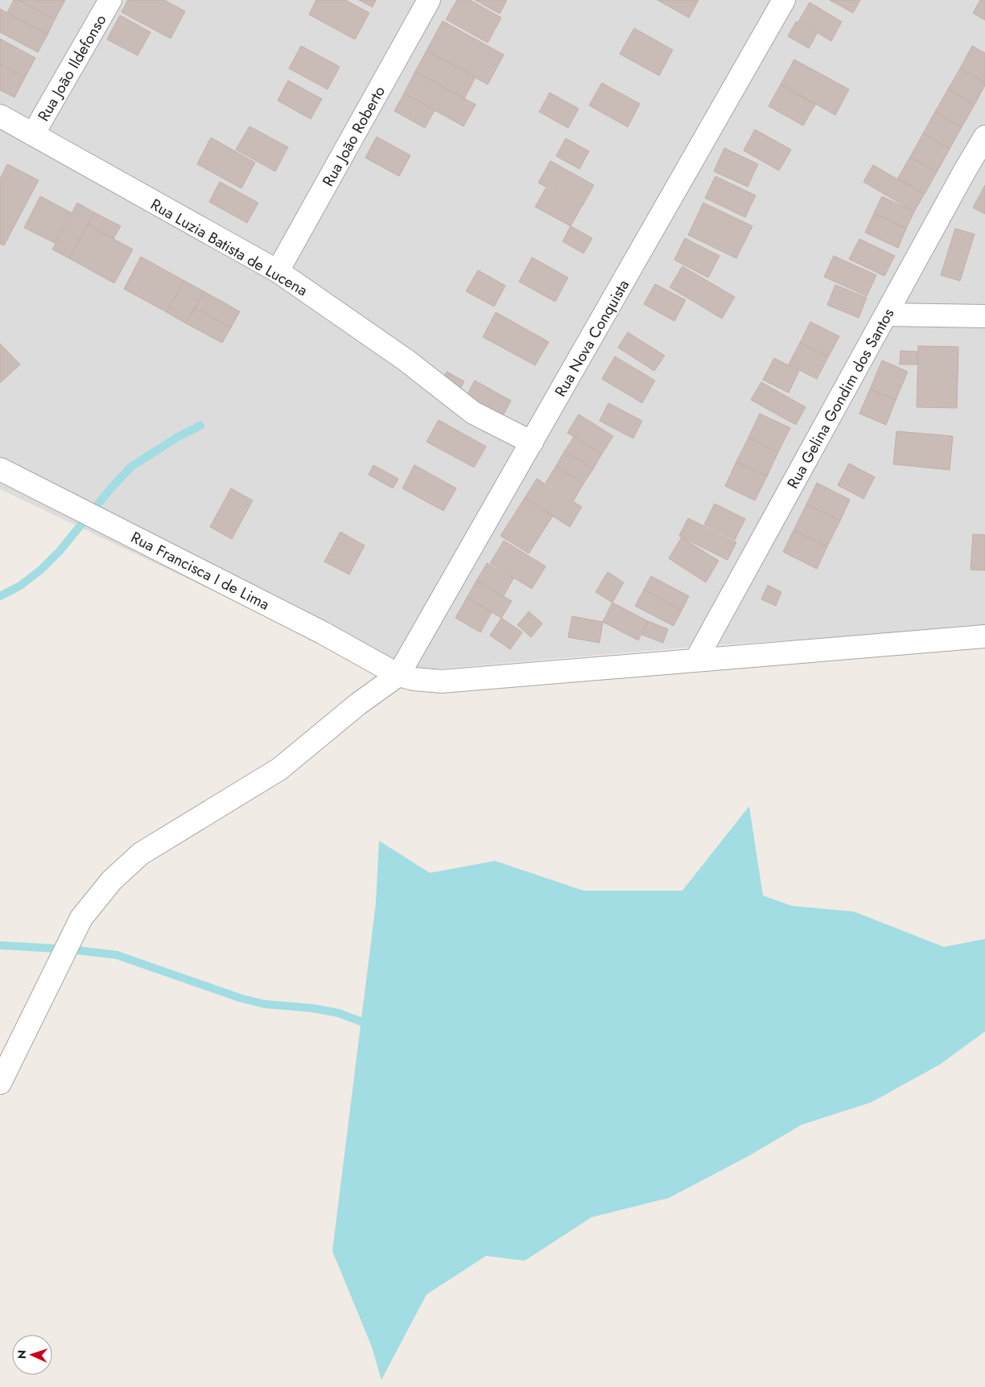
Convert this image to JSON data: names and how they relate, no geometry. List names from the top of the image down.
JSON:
{
  "streets": {
    "street": [
      "Rua João Ildefonso",
      "Rua João Roberto",
      "Rua Luzia Batista de Lucena",
      "Rua Nova Conquista",
      "Rua Gelina Gondim dos Santos",
      "Rua Francisca I de Lima"
    ]
  },
  "crossings": [
    ["Rua João Ildefonso", "Rua Luzia Batista de Lucena"],
    ["Rua João Roberto", "Rua Luzia Batista de Lucena"],
    ["Rua Luzia Batista de Lucena", "Rua Nova Conquista"],
    ["Rua Nova Conquista", "Rua Francisca I de Lima"],
    ["Rua Gelina Gondim dos Santos", "Rua Francisca I de Lima"]
  ],
  "north": "left"
}
